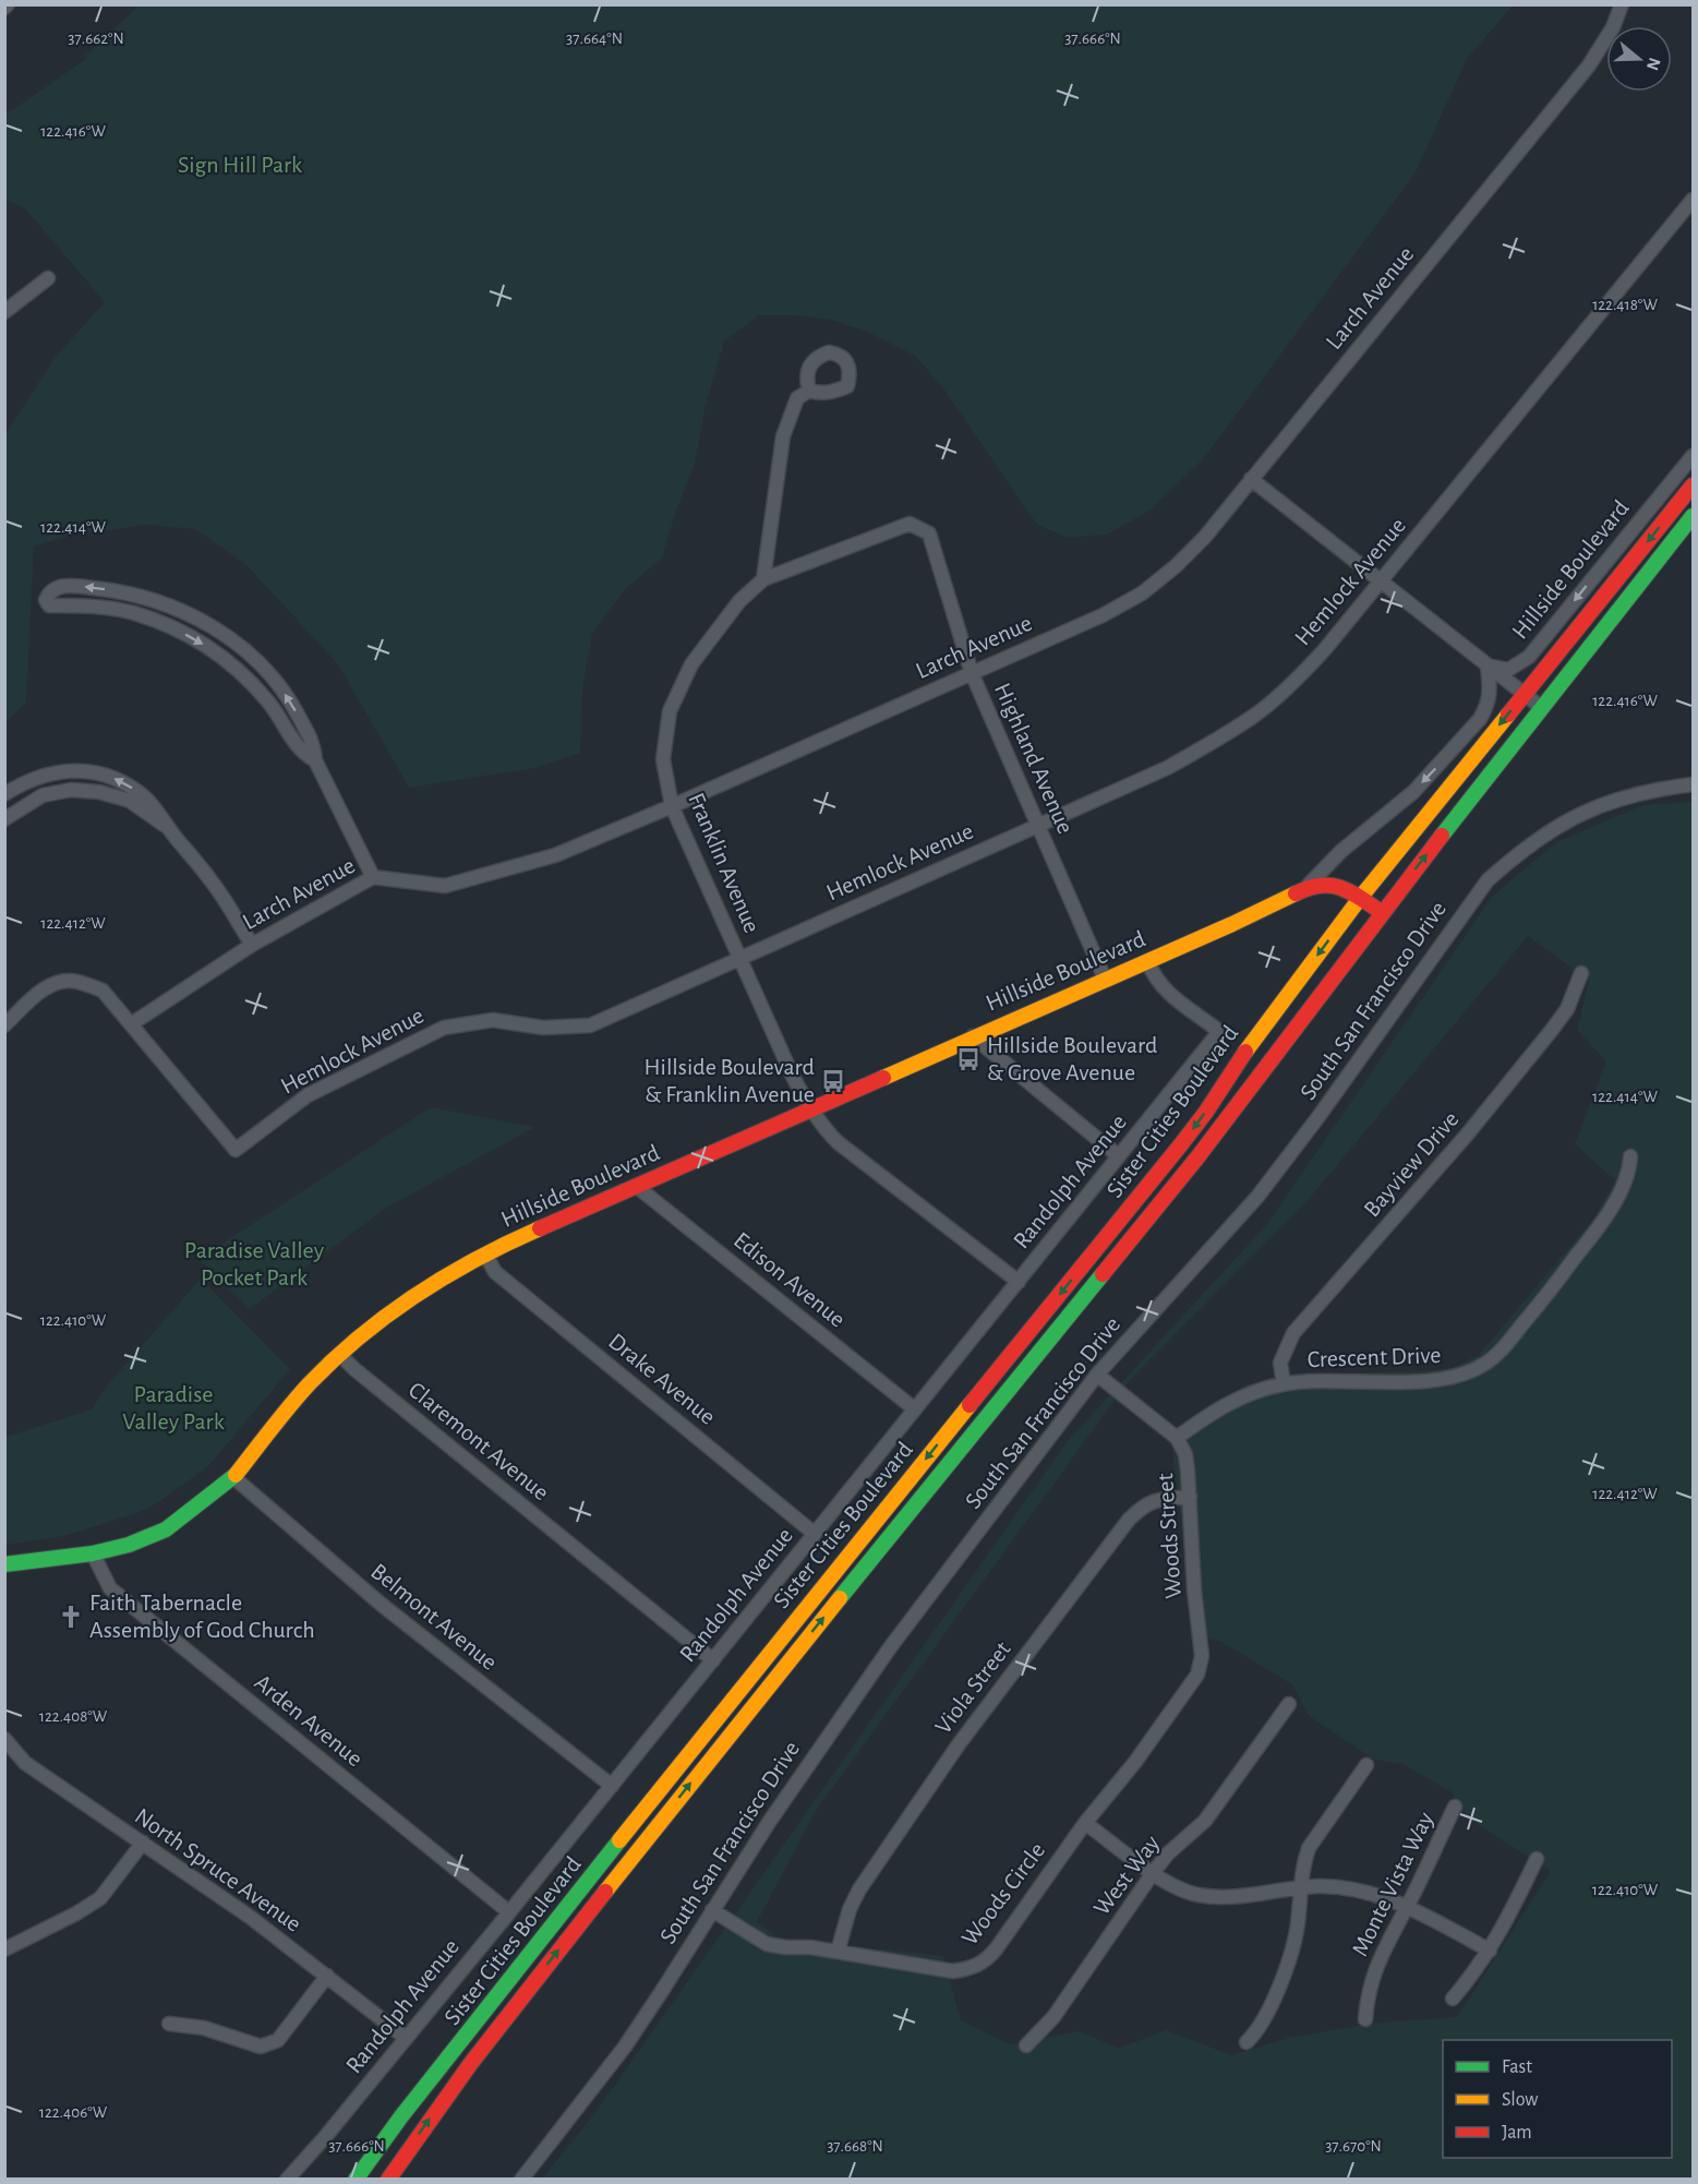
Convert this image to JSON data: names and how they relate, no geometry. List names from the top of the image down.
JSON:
{
  "streets": {
    "main road": ["Hillside Boulevard", "Sister Cities Boulevard"],
    "street": [
      "Larch Avenue",
      "Hemlock Avenue",
      "Highland Avenue",
      "Franklin Avenue",
      "South San Francisco Drive",
      "Bayview Drive",
      "Randolph Avenue",
      "Edison Avenue",
      "Crescent Drive",
      "Drake Avenue",
      "Claremont Avenue",
      "Woods Street",
      "Belmont Avenue",
      "Viola Street",
      "Arden Avenue",
      "North Spruce Avenue",
      "West Way",
      "Monte Vista Way",
      "Woods Circle"
    ]
  },
  "crossings": [
    ["Larch Avenue", "Hemlock Avenue"],
    ["Larch Avenue", "Highland Avenue"],
    ["Larch Avenue", "Franklin Avenue"],
    ["Hillside Boulevard", "Highland Avenue"],
    ["Hillside Boulevard", "Franklin Avenue"],
    ["Hillside Boulevard", "Sister Cities Boulevard"],
    ["Hillside Boulevard", "Randolph Avenue"],
    ["Hillside Boulevard", "Edison Avenue"],
    ["Hillside Boulevard", "Drake Avenue"],
    ["Hillside Boulevard", "Claremont Avenue"],
    ["Hillside Boulevard", "Belmont Avenue"],
    ["Hillside Boulevard", "Arden Avenue"],
    ["Hemlock Avenue", "Highland Avenue"],
    ["Hemlock Avenue", "Franklin Avenue"],
    ["Highland Avenue", "Franklin Avenue"],
    ["Franklin Avenue", "Randolph Avenue"],
    ["South San Francisco Drive", "Woods Street"],
    ["South San Francisco Drive", "Woods Circle"],
    ["Bayview Drive", "Crescent Drive"],
    ["Randolph Avenue", "Edison Avenue"],
    ["Randolph Avenue", "Drake Avenue"],
    ["Randolph Avenue", "Claremont Avenue"],
    ["Randolph Avenue", "Belmont Avenue"],
    ["Randolph Avenue", "Arden Avenue"],
    ["Randolph Avenue", "North Spruce Avenue"],
    ["Crescent Drive", "Woods Street"],
    ["Woods Street", "Viola Street"],
    ["Woods Street", "Woods Circle"],
    ["Viola Street", "Woods Circle"]
  ],
  "one_way": ["Hillside Boulevard"],
  "parks": ["Sign Hill Park", "Paradise Valley Pocket Park", "Paradise Valley Park"],
  "places": {
    "bus stop": ["Hillside Boulevard & Grove Avenue", "Hillside Boulevard & Franklin Avenue"],
    "church": ["Faith Tabernacle Assembly of God Church"]
  },
  "legend": ["Fast", "Slow", "Jam"],
  "north": "right",
  "coordinates": [
    "37.664°N",
    "37.662°N",
    "37.666°N",
    "122.416°W",
    "122.418°W",
    "122.414°W",
    "122.412°W",
    "122.410°W",
    "122.408°W",
    "122.406°W",
    "37.668°N",
    "37.670°N"
  ]
}
